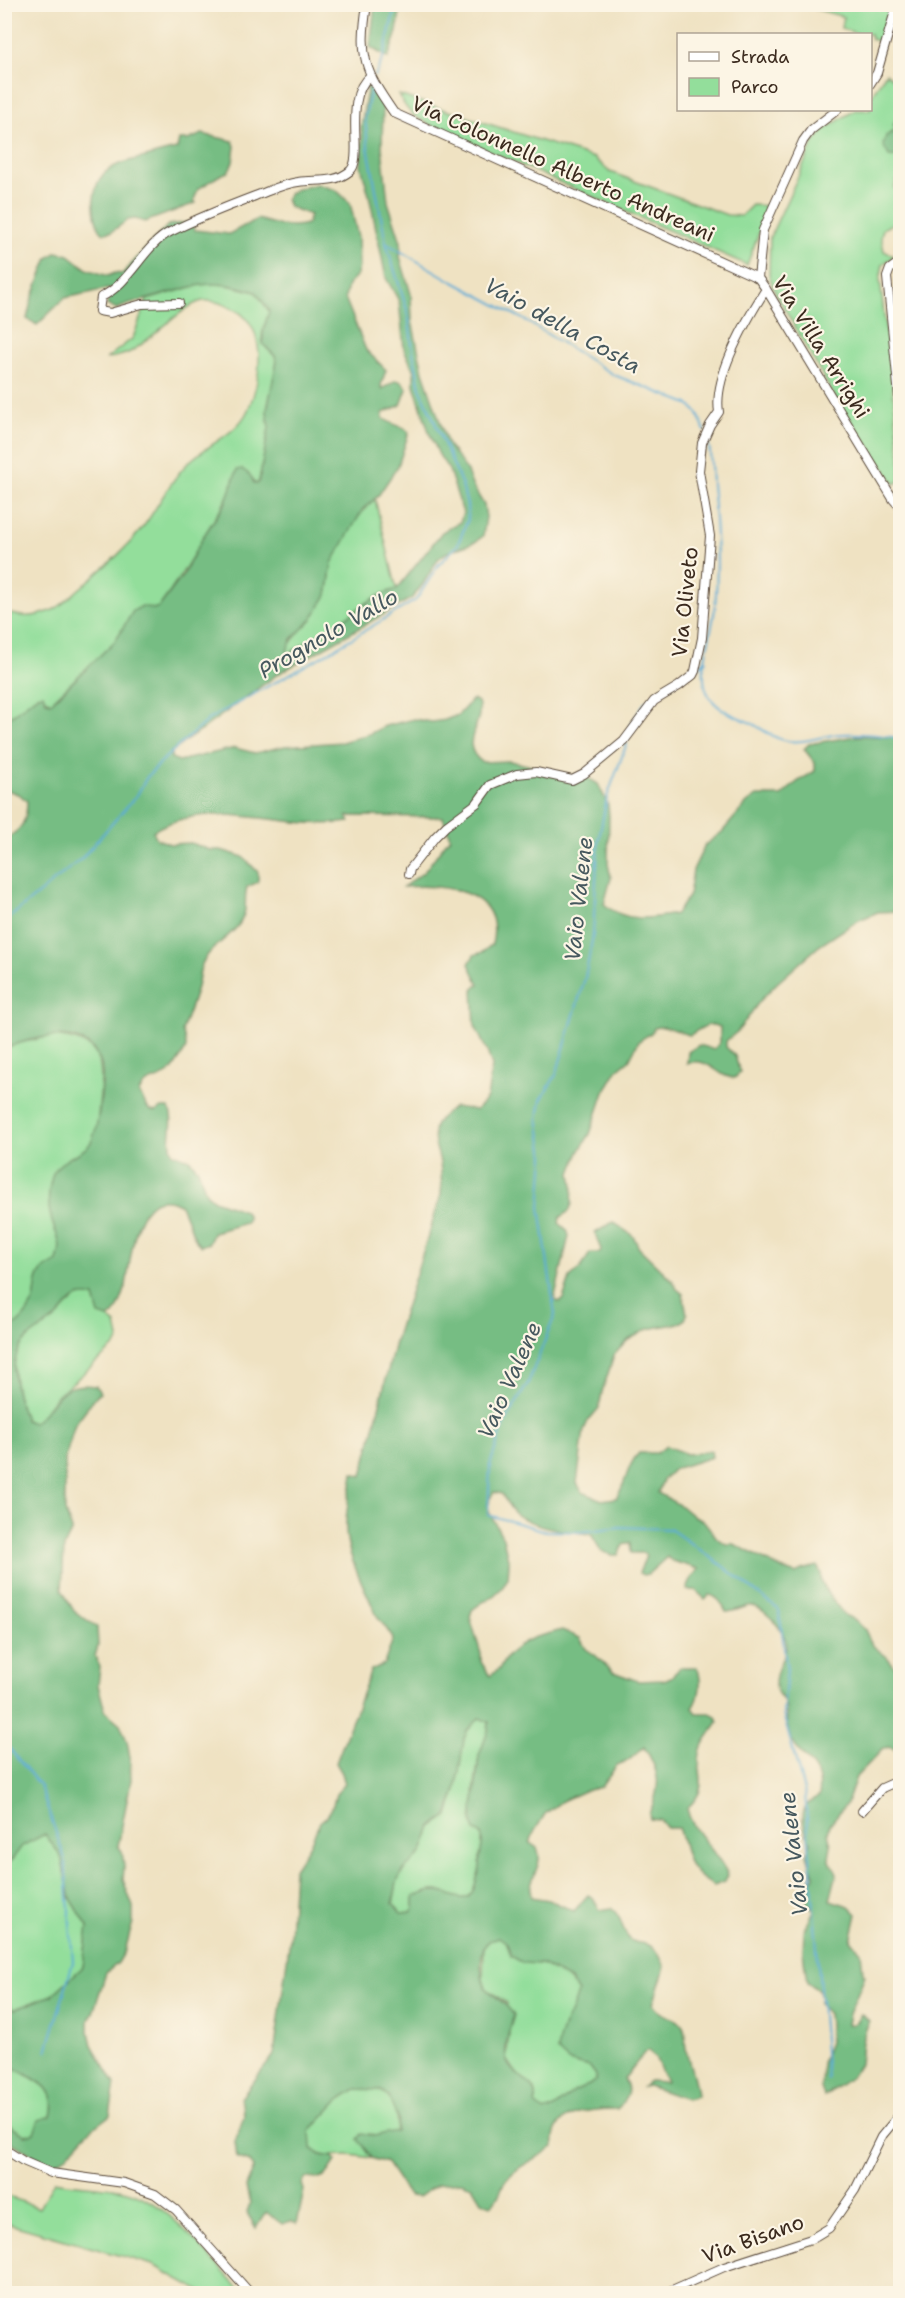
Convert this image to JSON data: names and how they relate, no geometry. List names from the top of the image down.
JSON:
{
  "streets": {
    "street": [
      "Via Colonnello Alberto Andreani",
      "Via Villa Arrighi",
      "Via Oliveto",
      "Via Bisano"
    ]
  },
  "crossings": [
    ["Via Colonnello Alberto Andreani", "Via Villa Arrighi"],
    ["Via Villa Arrighi", "Via Oliveto"]
  ],
  "water": ["Vaio della Costa", "Prognolo Vallo", "Vaio Valene"],
  "legend": ["Strada", "Parco"]
}
